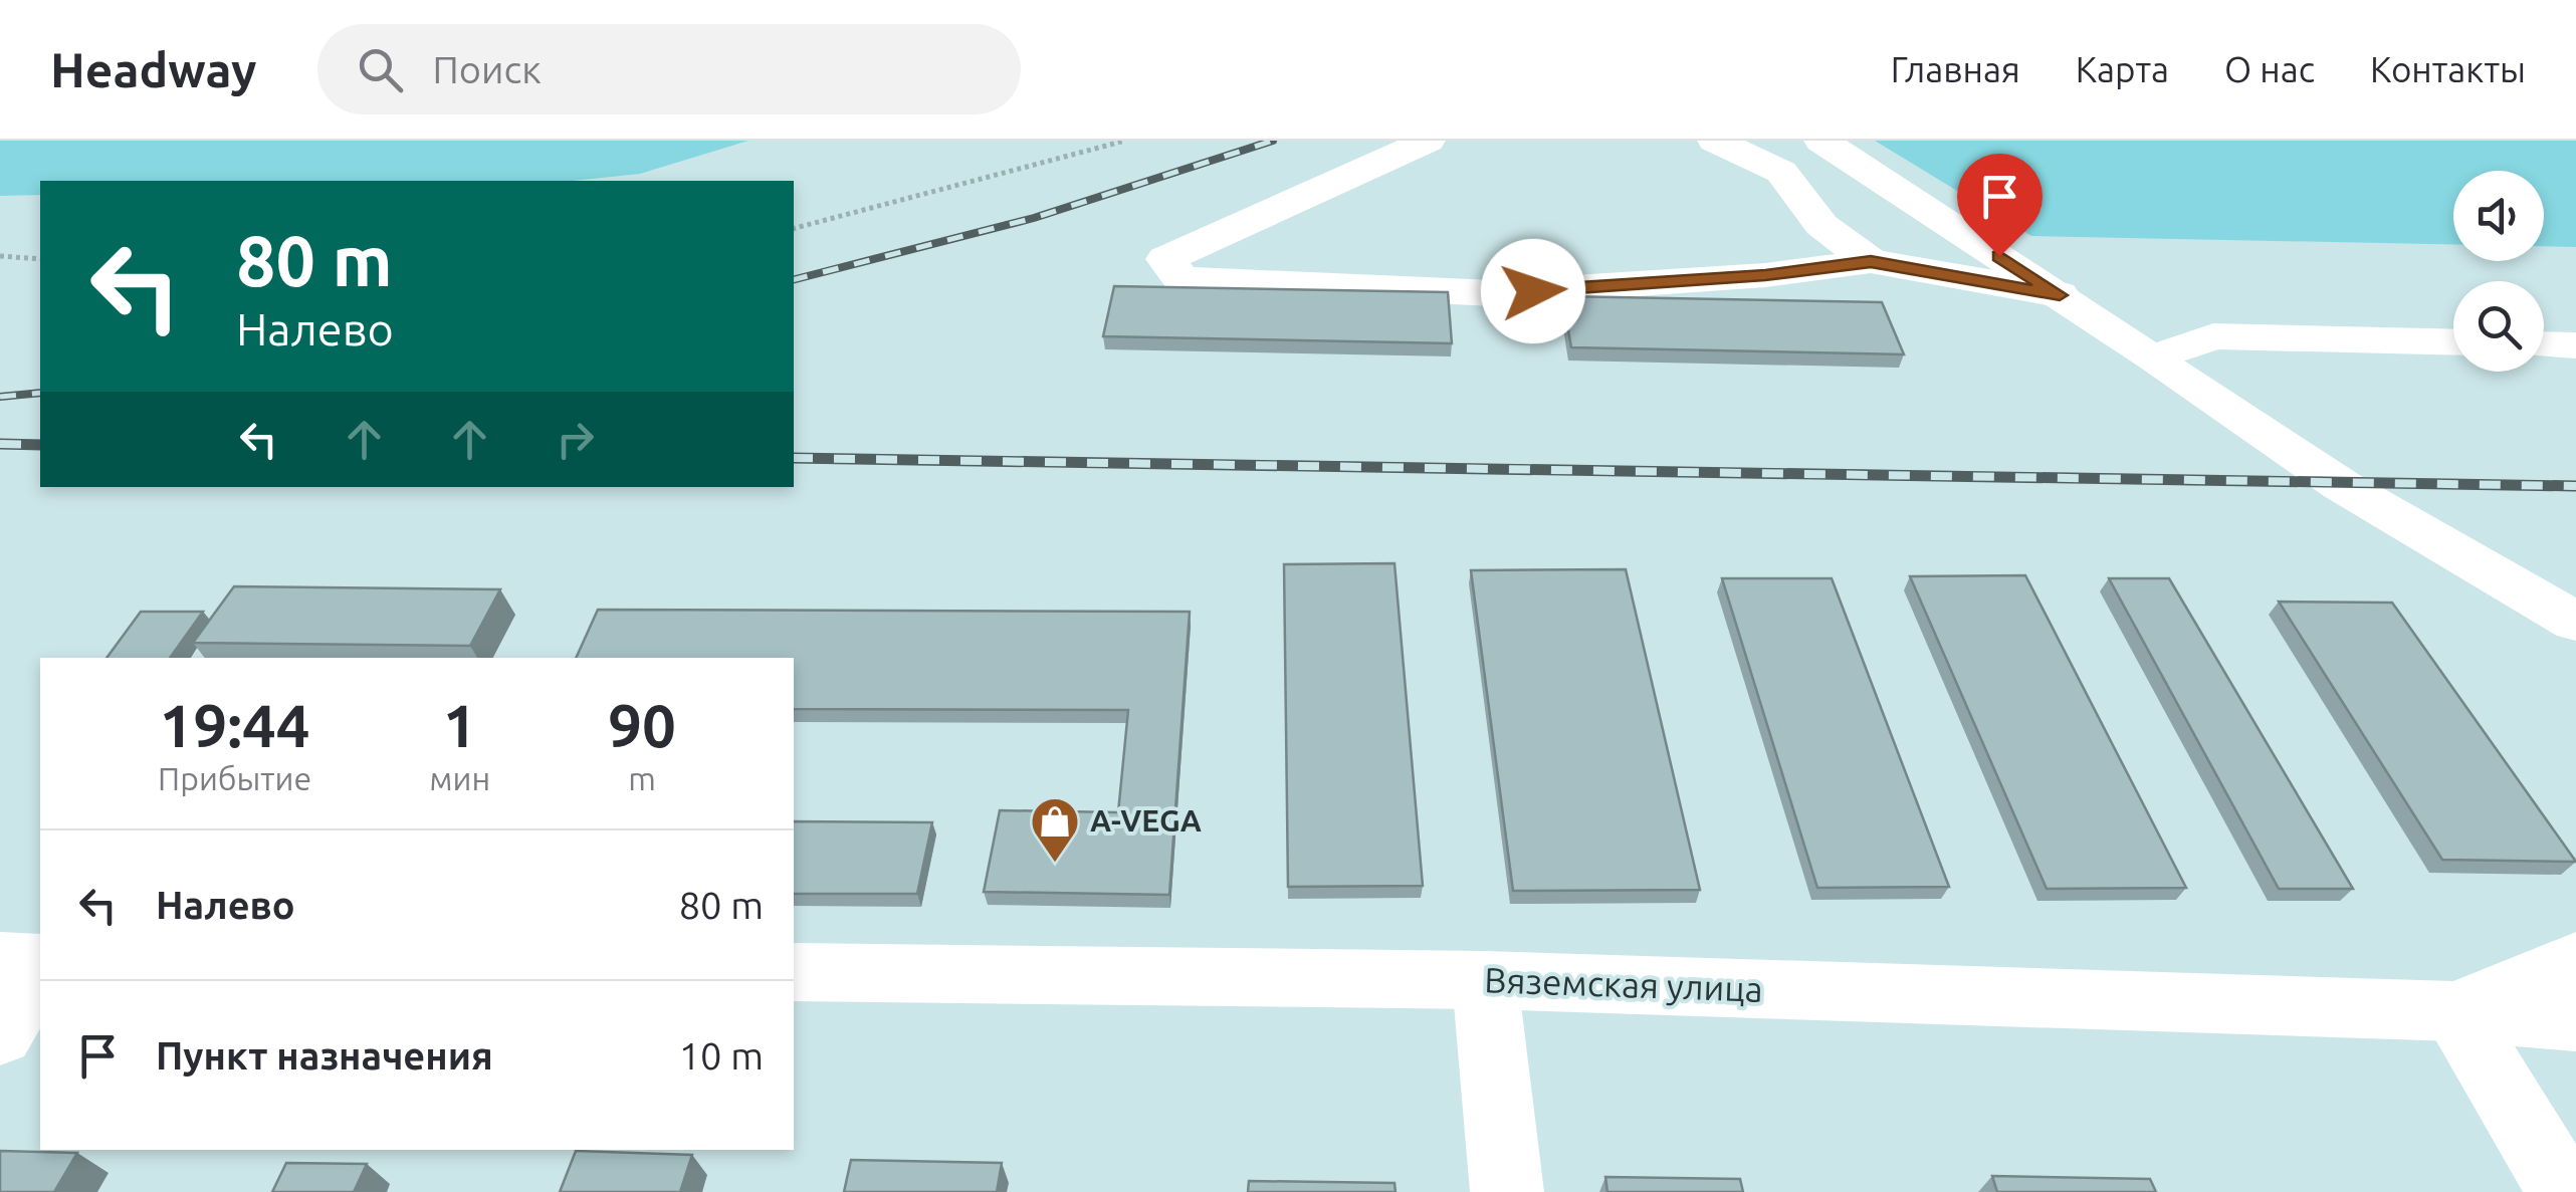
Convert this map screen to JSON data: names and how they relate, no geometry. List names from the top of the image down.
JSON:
{
  "streets": {
    "main road": ["Вяземская улица"]
  },
  "places": {
    "shop": ["A-VEGA"]
  },
  "page": {
    "header": "Headway",
    "search": "Поиск",
    "nav": [
      "Главная",
      "Карта",
      "О нас",
      "Контакты"
    ],
    "turn": ["80 m", "Налево"],
    "eta": [
      "19:44",
      "Прибытие",
      "1",
      "мин",
      "90",
      "m"
    ],
    "list": [
      {
        "name": "Налево",
        "value": "80 m"
      },
      {
        "name": "Пункт назначения",
        "value": "10 m"
      }
    ]
  }
}
